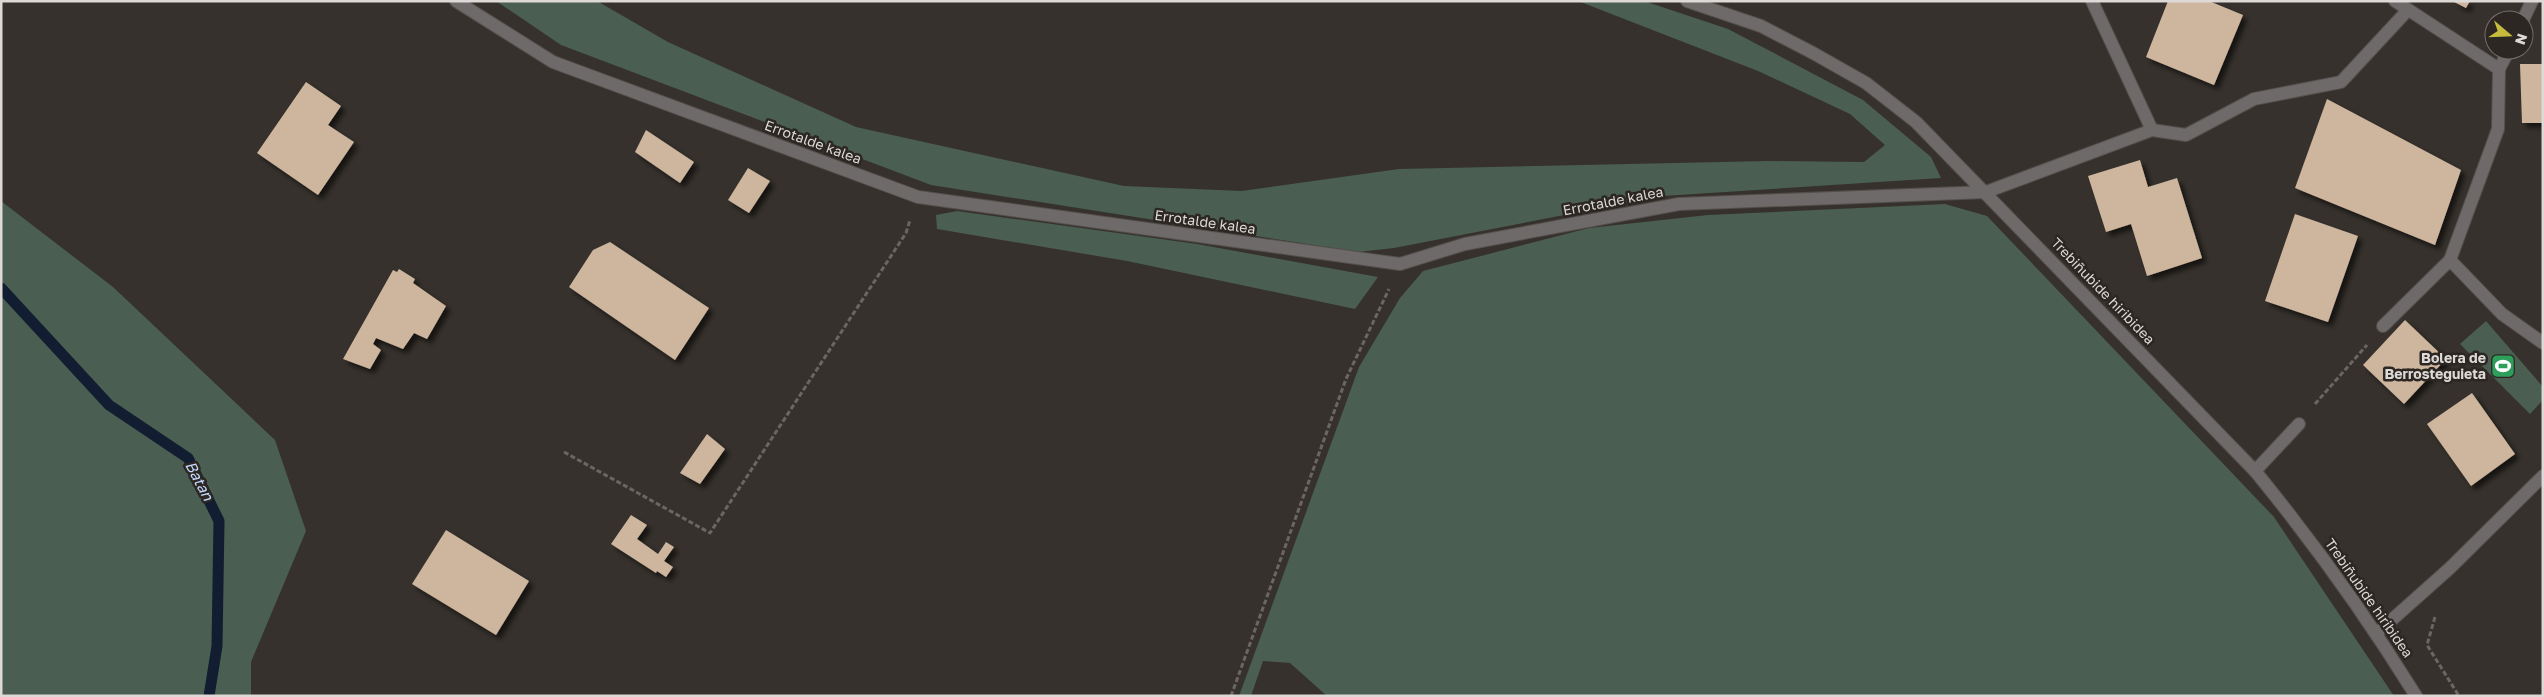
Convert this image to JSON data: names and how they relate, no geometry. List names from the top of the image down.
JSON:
{
  "streets": {
    "street": ["Errotalde kalea", "Trebiñubide hiribidea"]
  },
  "crossings": [
    ["Errotalde kalea", "Trebiñubide hiribidea"]
  ],
  "water": ["Batan"],
  "places": {
    "sports": ["Bolera de Berrosteguieta"]
  },
  "north": "right"
}
